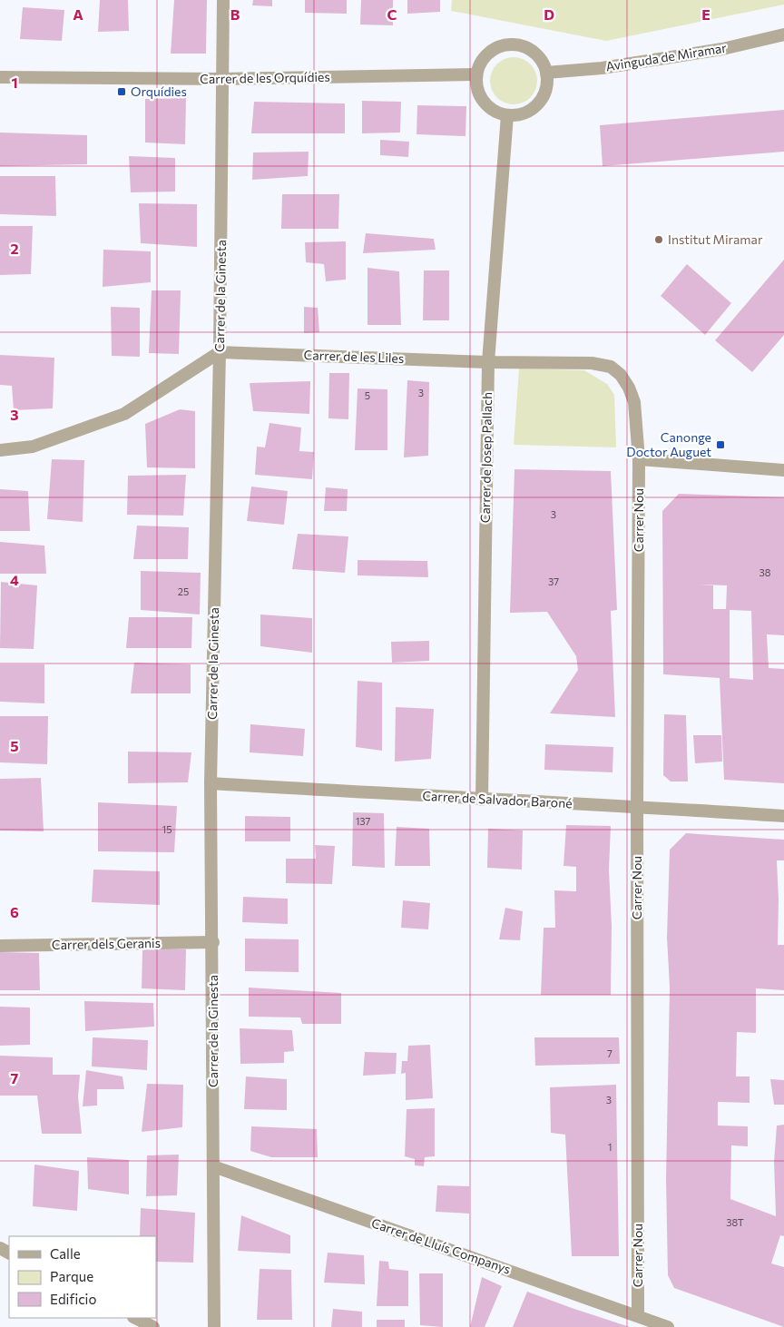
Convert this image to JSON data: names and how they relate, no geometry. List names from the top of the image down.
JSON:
{
  "streets": {
    "street": [
      "Avinguda de Miramar",
      "Carrer de les Orquídies",
      "Carrer de la Ginesta",
      "Carrer de les Liles",
      "Carrer de Josep Pallach",
      "Carrer Nou",
      "Carrer de Salvador Baroné",
      "Carrer dels Geranis",
      "Carrer de Lluís Companys"
    ]
  },
  "crossings": [
    ["Avinguda de Miramar", "Carrer de les Orquídies"],
    ["Avinguda de Miramar", "Carrer de Josep Pallach"],
    ["Carrer de les Orquídies", "Carrer de la Ginesta"],
    ["Carrer de les Orquídies", "Carrer de Josep Pallach"],
    ["Carrer de la Ginesta", "Carrer de les Liles"],
    ["Carrer de la Ginesta", "Carrer de Salvador Baroné"],
    ["Carrer de la Ginesta", "Carrer dels Geranis"],
    ["Carrer de la Ginesta", "Carrer de Lluís Companys"],
    ["Carrer de les Liles", "Carrer de Josep Pallach"],
    ["Carrer de les Liles", "Carrer Nou"],
    ["Carrer de Josep Pallach", "Carrer de Salvador Baroné"],
    ["Carrer Nou", "Carrer de Salvador Baroné"],
    ["Carrer Nou", "Carrer de Lluís Companys"]
  ],
  "places": {
    "transit": ["Orquídies", "Canonge Doctor Auguet"],
    "other": ["Institut Miramar"]
  },
  "house_numbers": [
    "3",
    "5",
    "3",
    "38",
    "37",
    "25",
    "137",
    "15",
    "7",
    "3",
    "1",
    "38T"
  ],
  "legend": ["Calle", "Parque", "Edificio"],
  "grid": {
    "columns": [
      "A",
      "B",
      "C",
      "D",
      "E"
    ],
    "rows": [
      "1",
      "2",
      "3",
      "4",
      "5",
      "6",
      "7"
    ]
  }
}
